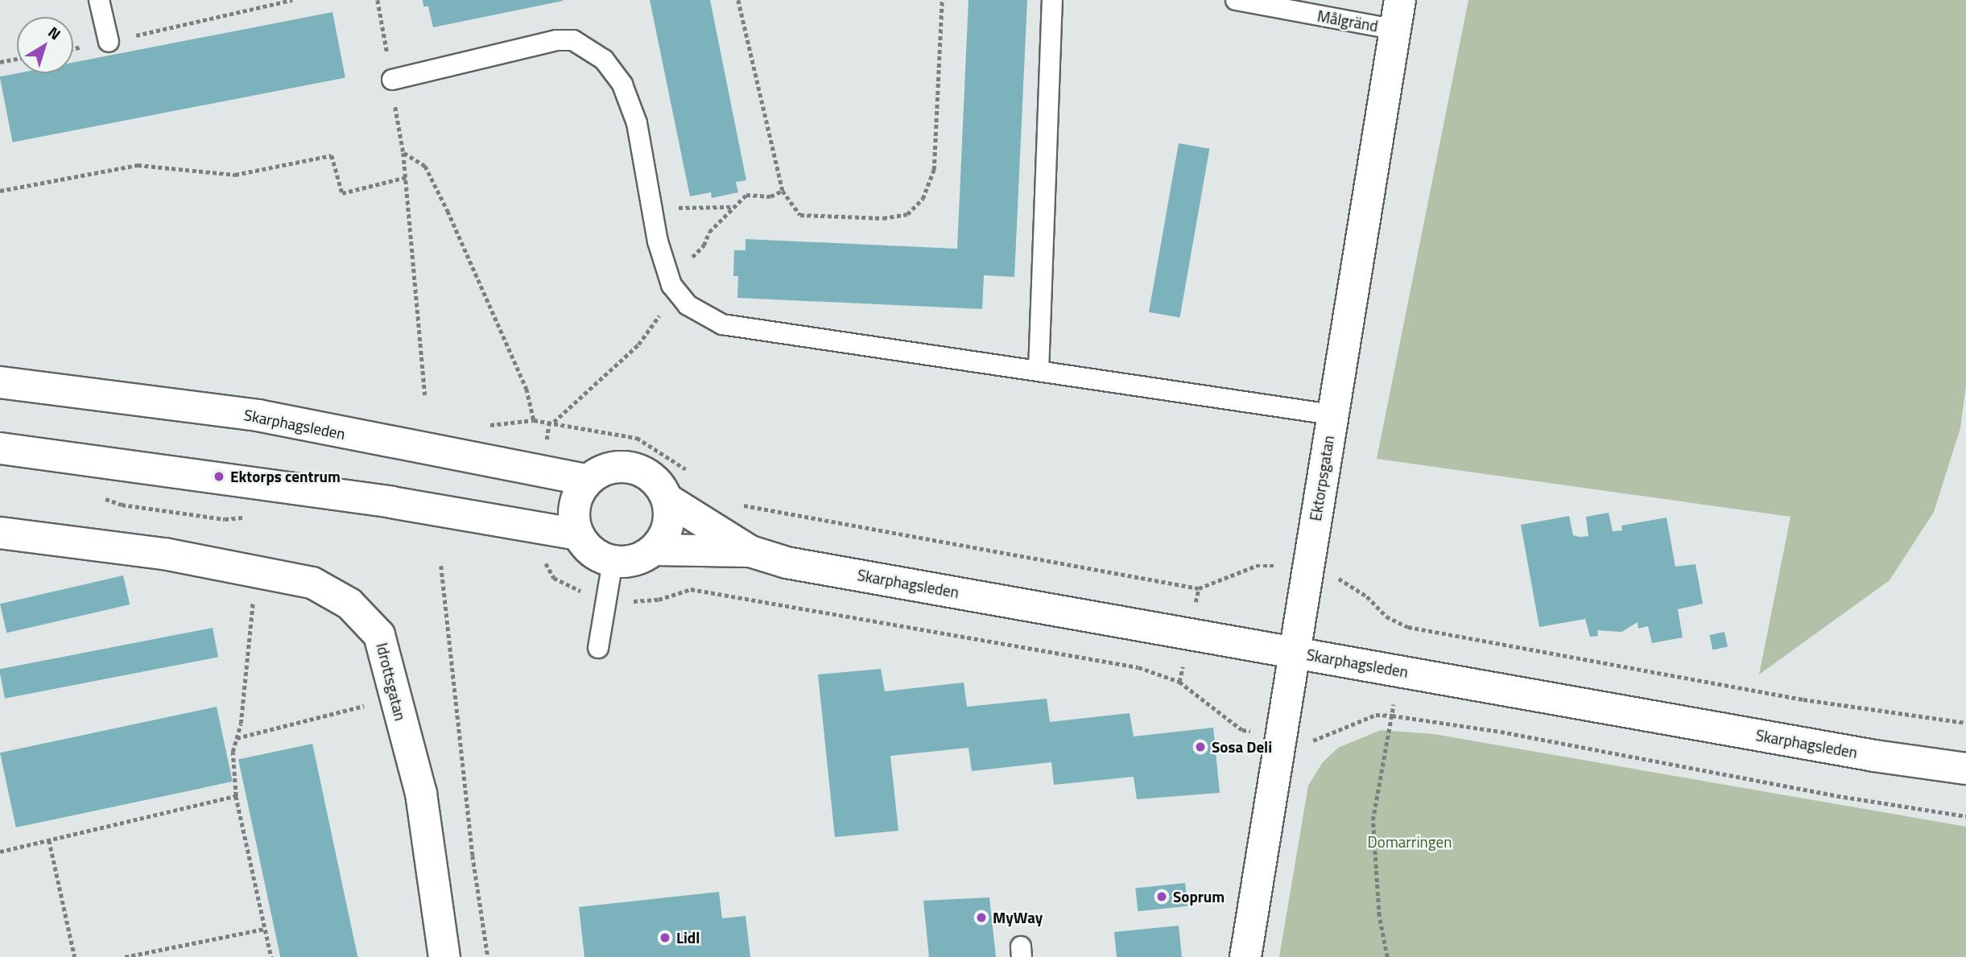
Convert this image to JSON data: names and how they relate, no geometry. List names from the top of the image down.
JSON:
{
  "streets": {
    "main road": ["Skarphagsleden", "Ektorpsgatan", "Idrottsgatan"],
    "lane": ["Målgränd"]
  },
  "crossings": [
    ["Målgränd", "Ektorpsgatan"],
    ["Skarphagsleden", "Ektorpsgatan"]
  ],
  "parks": ["Domarringen"],
  "places": [
    "Ektorps centrum",
    "Sosa Deli",
    "Soprum",
    "MyWay",
    "Lidl"
  ],
  "north": "top right"
}
